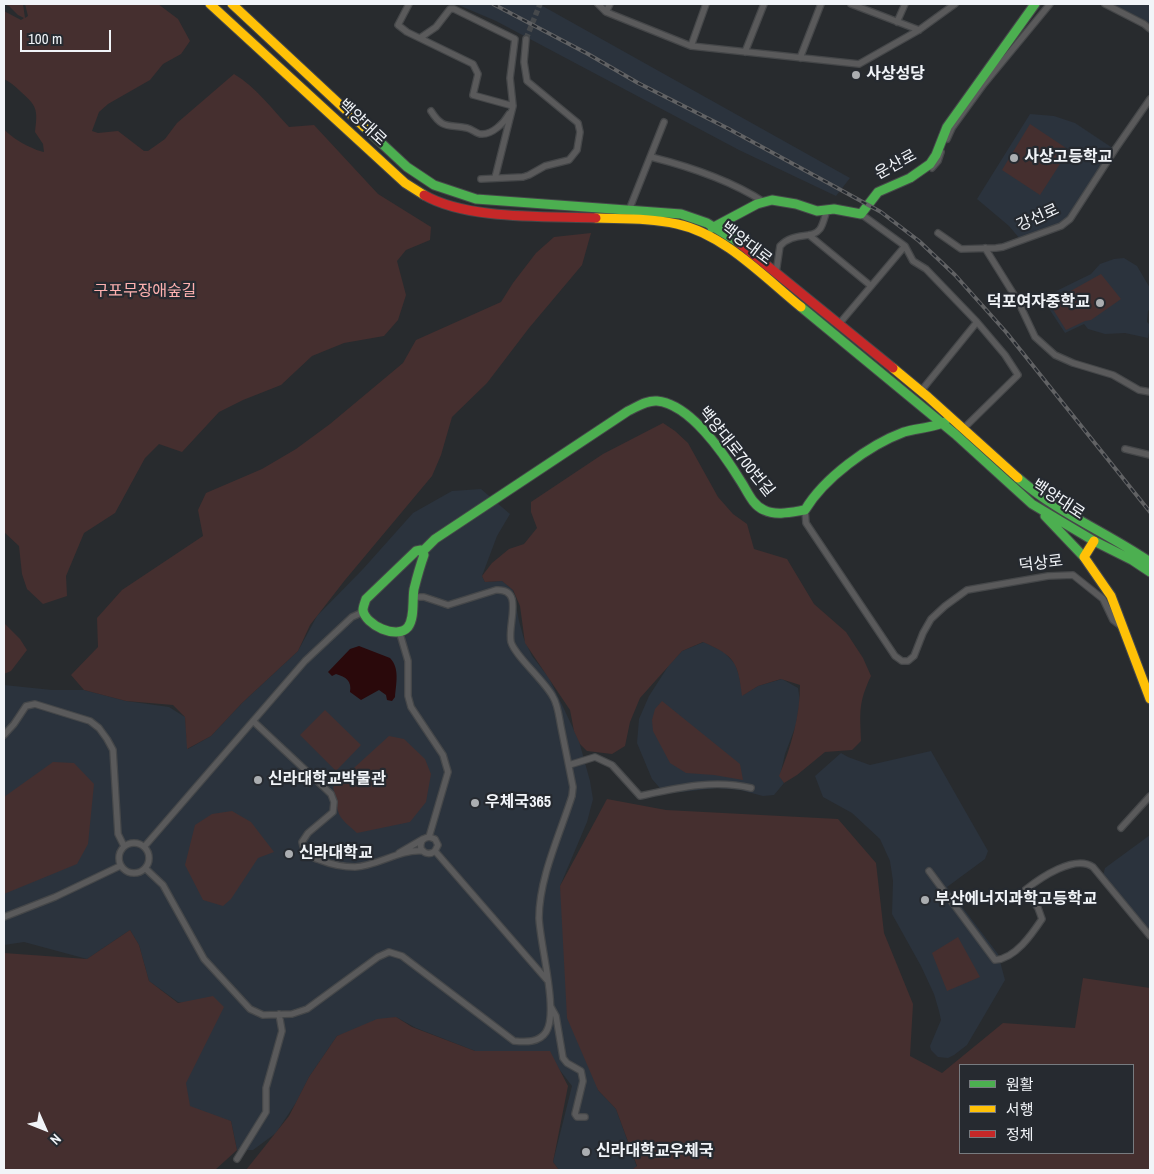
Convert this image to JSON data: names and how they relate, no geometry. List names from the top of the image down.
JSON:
{
  "streets": {
    "main road": [
      "백양대로",
      "운산로",
      "백양대로700번길",
      "덕상로"
    ],
    "street": ["강선로"]
  },
  "crossings": [
    ["백양대로", "덕상로"],
    ["백양대로700번길", "덕상로"]
  ],
  "parks": ["구포무장애숲길"],
  "places": [
    "사상성당",
    "사상고등학교",
    "덕포여자중학교",
    "신라대학교박물관",
    "우체국365",
    "신라대학교",
    "부산에너지과학고등학교",
    "신라대학교우체국"
  ],
  "legend": ["원활", "서행", "정체"],
  "scale_bar": "100 m",
  "north": "bottom right"
}
